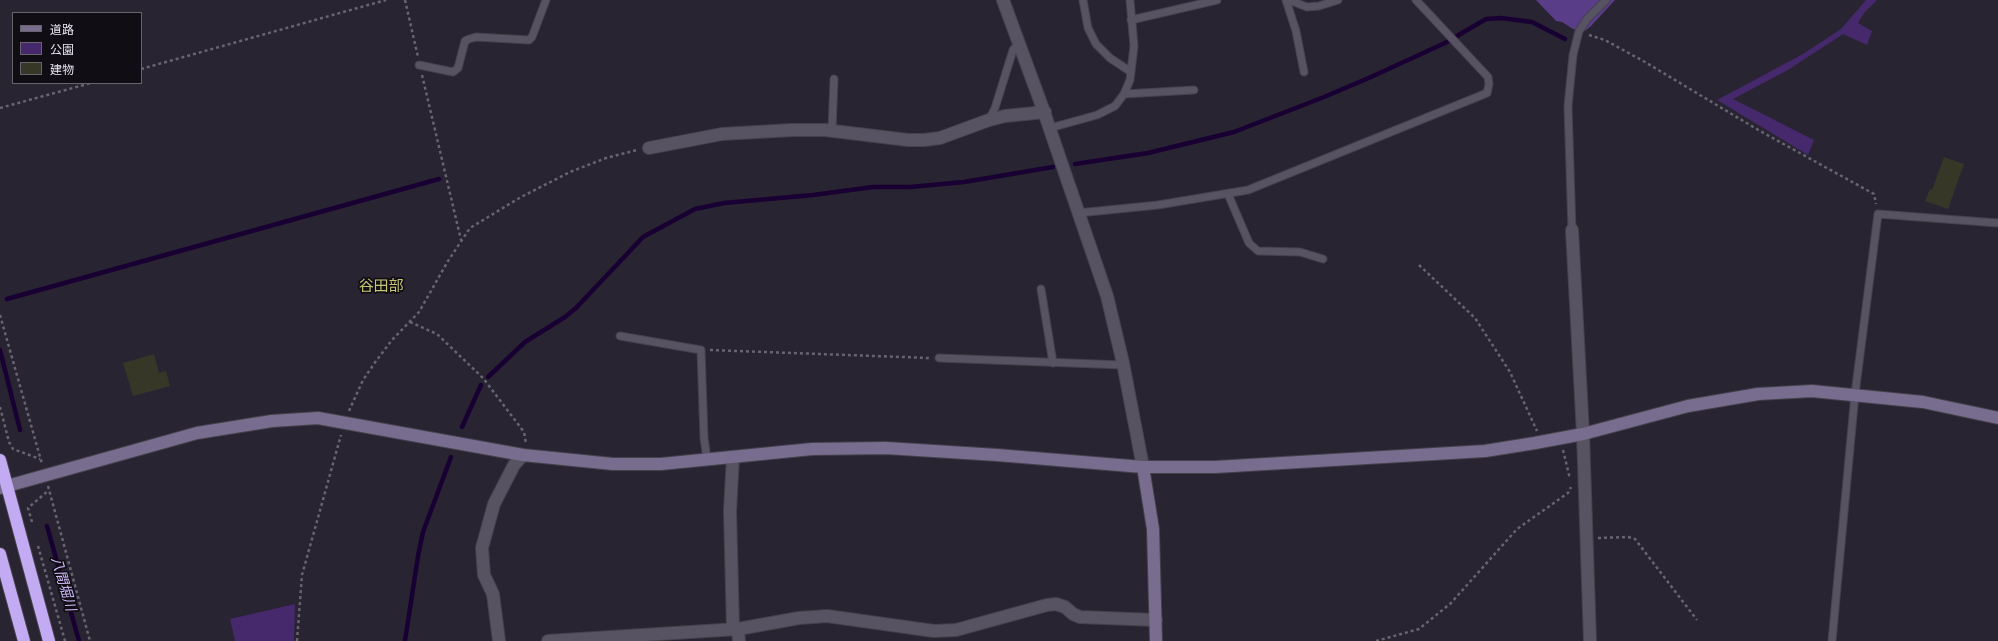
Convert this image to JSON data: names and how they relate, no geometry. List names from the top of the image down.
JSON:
{
  "districts": ["谷田部"],
  "water": ["八間堀川"],
  "legend": ["道路", "公園", "建物"]
}
